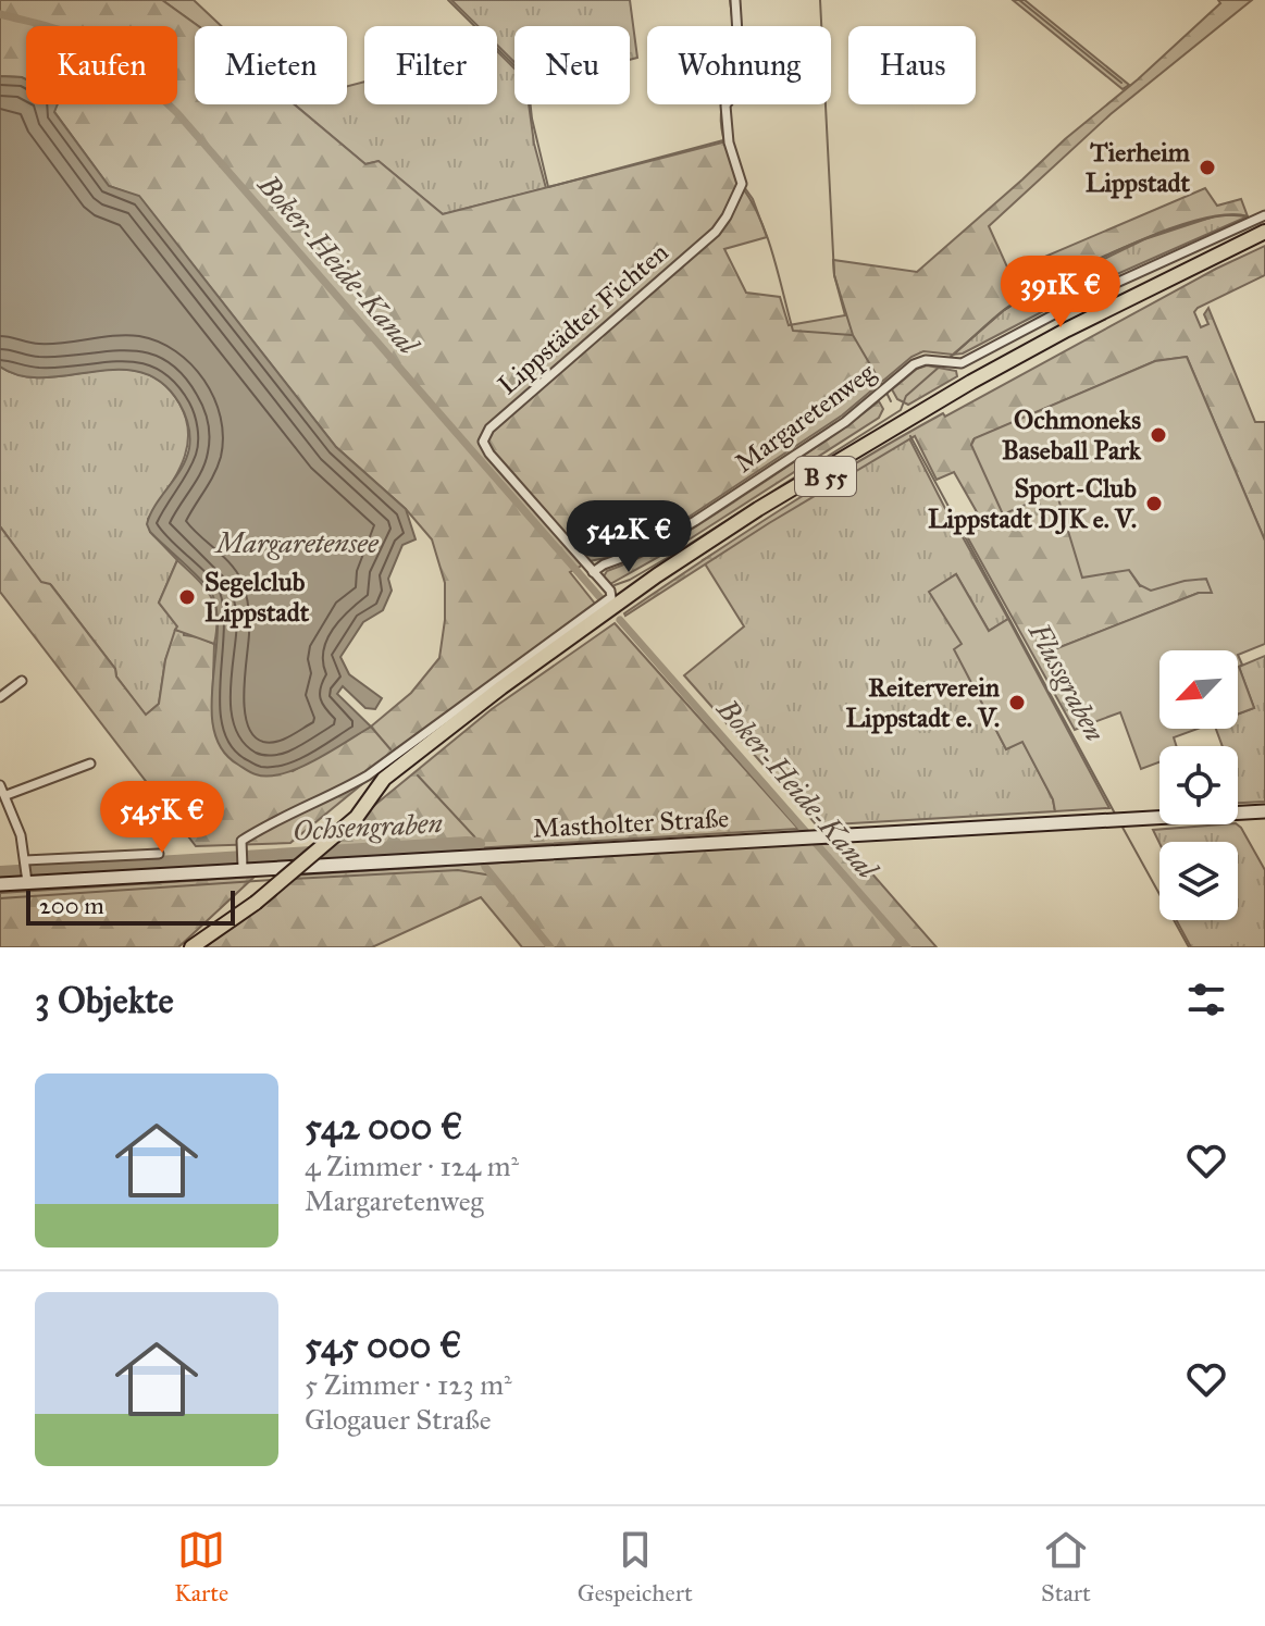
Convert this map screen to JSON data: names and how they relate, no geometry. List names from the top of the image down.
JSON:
{
  "streets": {
    "main road": ["B 55"],
    "street": ["Lippstädter Fichten", "Margaretenweg", "Mastholter Straße"]
  },
  "crossings": [
    ["Lippstädter Fichten", "Margaretenweg"]
  ],
  "water": [
    "Boker-Heide-Kanal",
    "Margaretensee",
    "Flussgraben",
    "Ochsengraben"
  ],
  "places": [
    "Tierheim Lippstadt",
    "Ochmoneks Baseball Park",
    "Sport-Club Lippstadt DJK e. V.",
    "Segelclub Lippstadt",
    "Reiterverein Lippstadt e. V."
  ],
  "scale_bar": "200 m",
  "north": "bottom left",
  "page": {
    "chip": [
      "Kaufen",
      "Mieten",
      "Filter",
      "Neu",
      "Wohnung",
      "Haus"
    ],
    "price": ["391K €", "542K €", "545K €"],
    "scale": "200 m",
    "heading": "3 Objekte",
    "list": [
      {
        "name": "542 000 €",
        "note": "4 Zimmer · 124 m² · Margaretenweg"
      },
      {
        "name": "545 000 €",
        "note": "5 Zimmer · 123 m² · Glogauer Straße"
      }
    ],
    "tabs": ["Karte", "Gespeichert", "Start"]
  }
}
